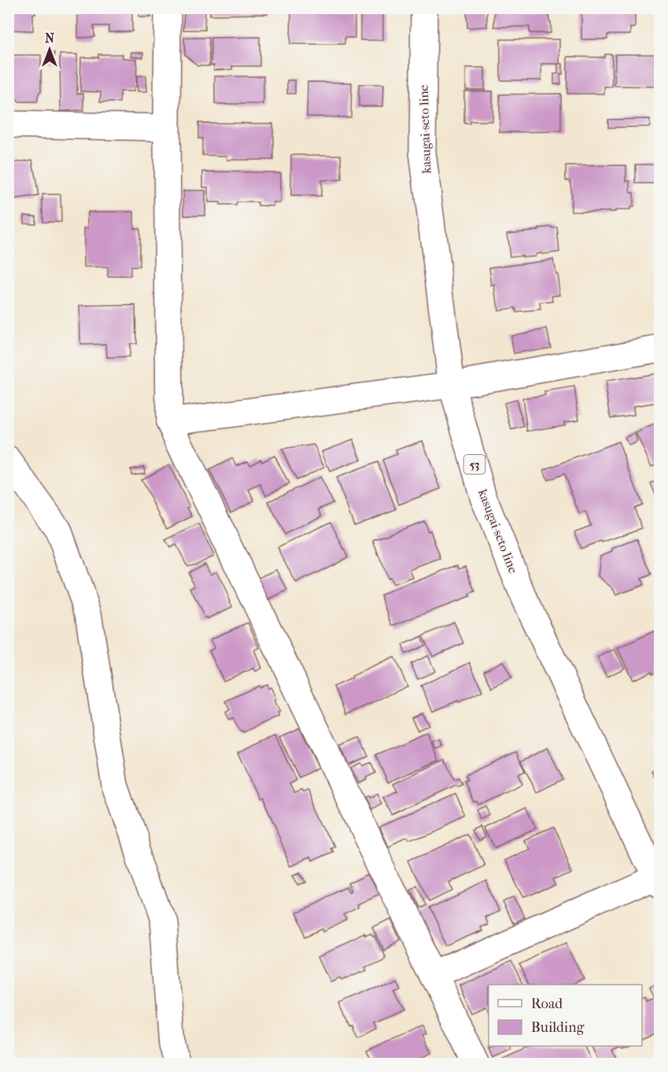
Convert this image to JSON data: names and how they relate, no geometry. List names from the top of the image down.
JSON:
{
  "streets": {
    "street": ["kasugai-seto line", "53"]
  },
  "legend": ["Road", "Building"],
  "north": "top"
}
